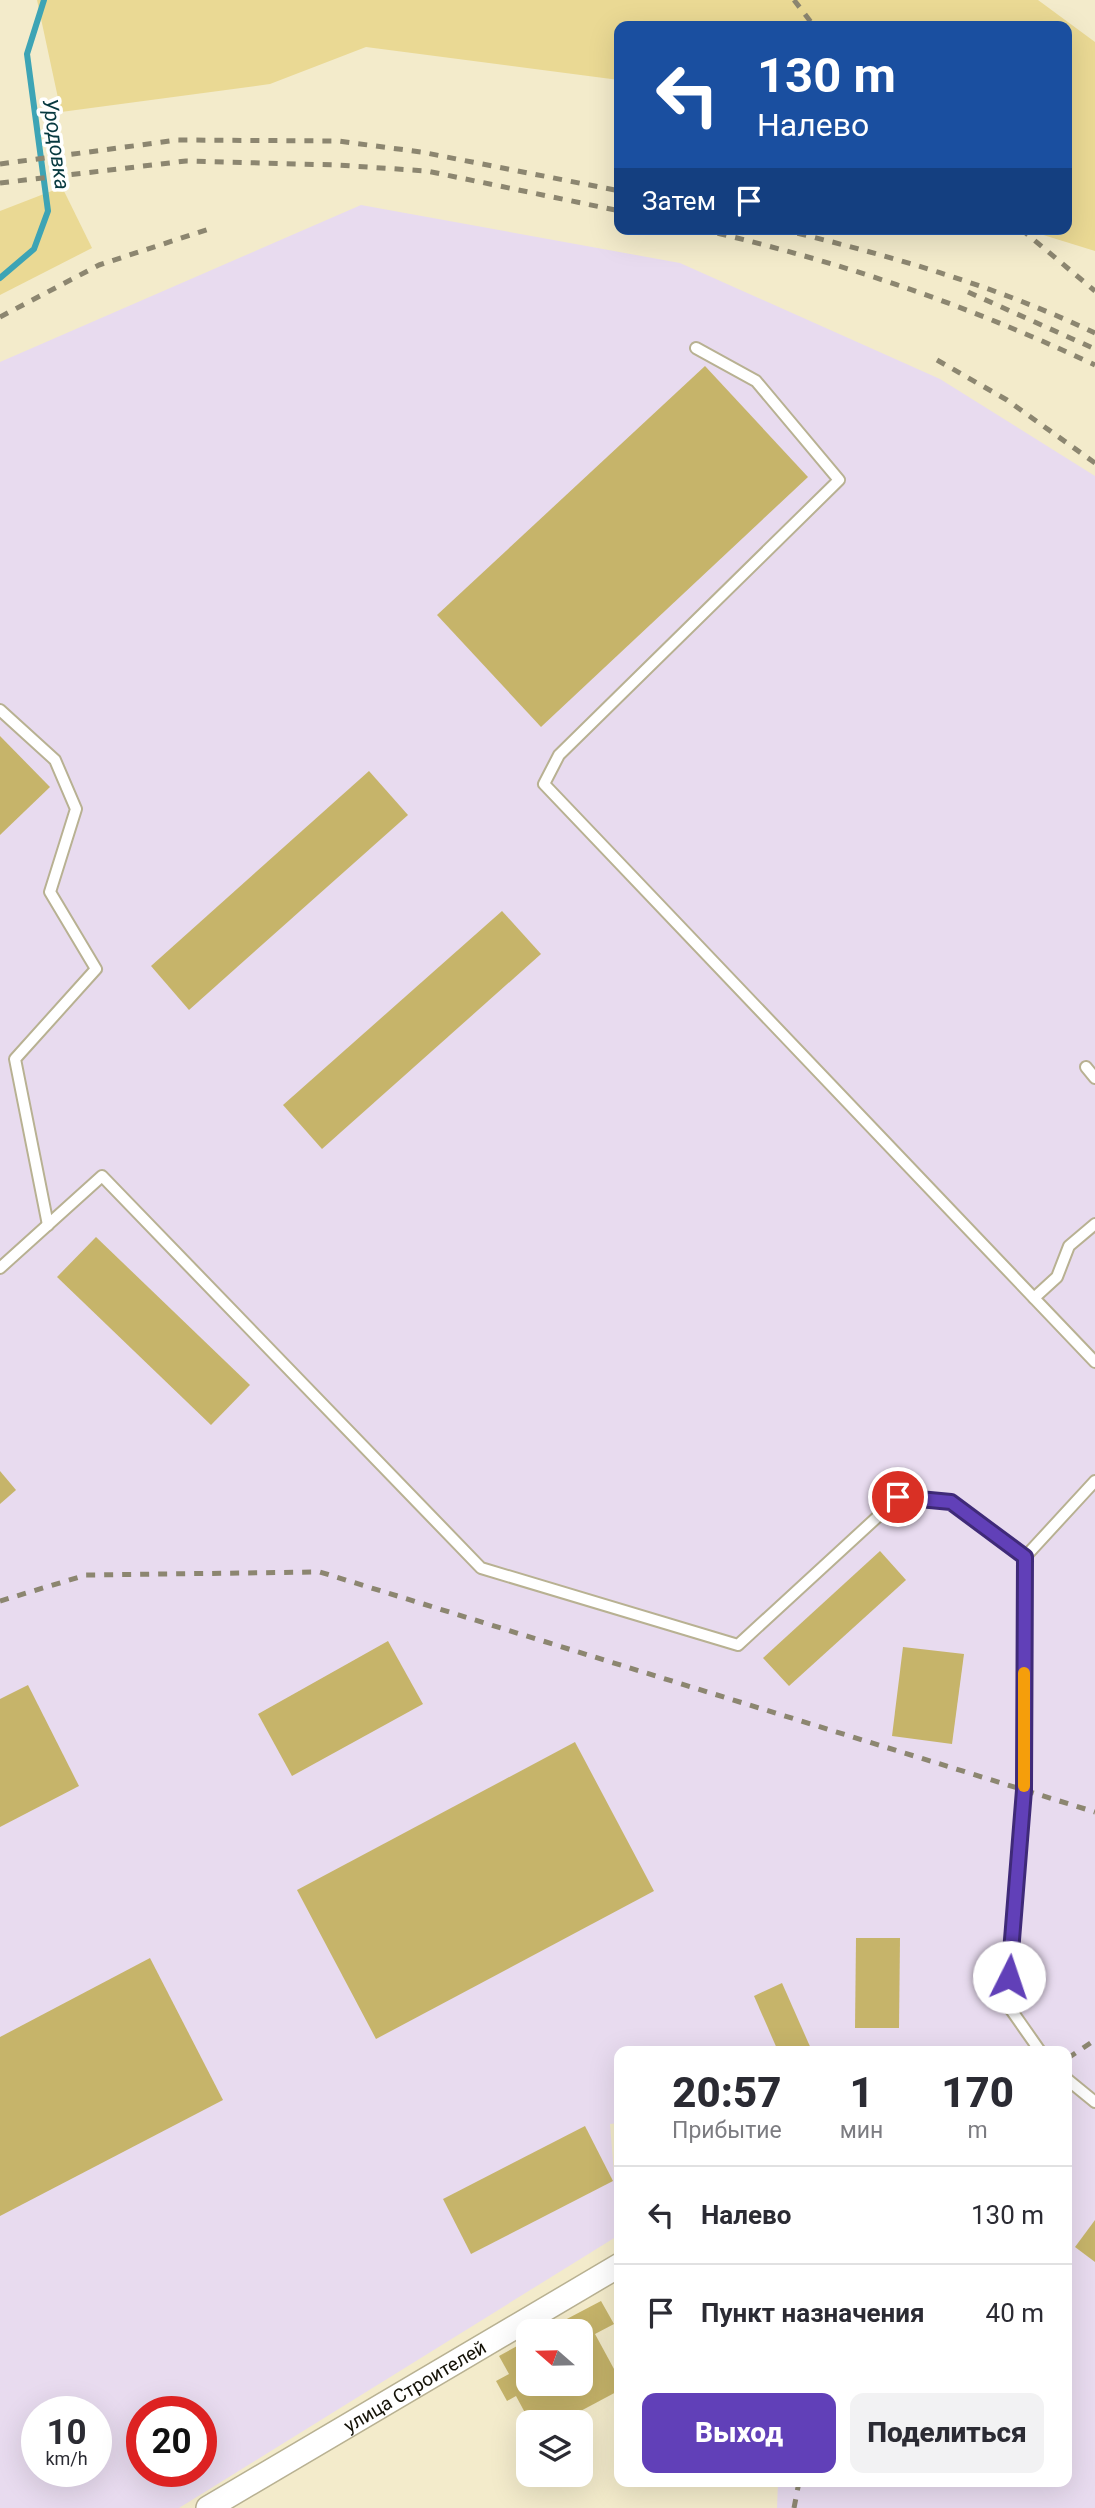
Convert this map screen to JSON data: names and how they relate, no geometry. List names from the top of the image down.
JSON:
{
  "streets": {
    "street": ["улица Строителей"]
  },
  "water": ["Уродовка"],
  "north": "left",
  "page": {
    "turn": ["130 m", "Налево"],
    "then": "Затем",
    "eta": [
      "20:57",
      "Прибытие",
      "1",
      "мин",
      "170",
      "m"
    ],
    "list": [
      {
        "name": "Налево",
        "value": "130 m"
      },
      {
        "name": "Пункт назначения",
        "value": "40 m"
      }
    ],
    "buttons": ["Выход", "Поделиться"],
    "speed": "10 km/h",
    "limit": "20"
  }
}
